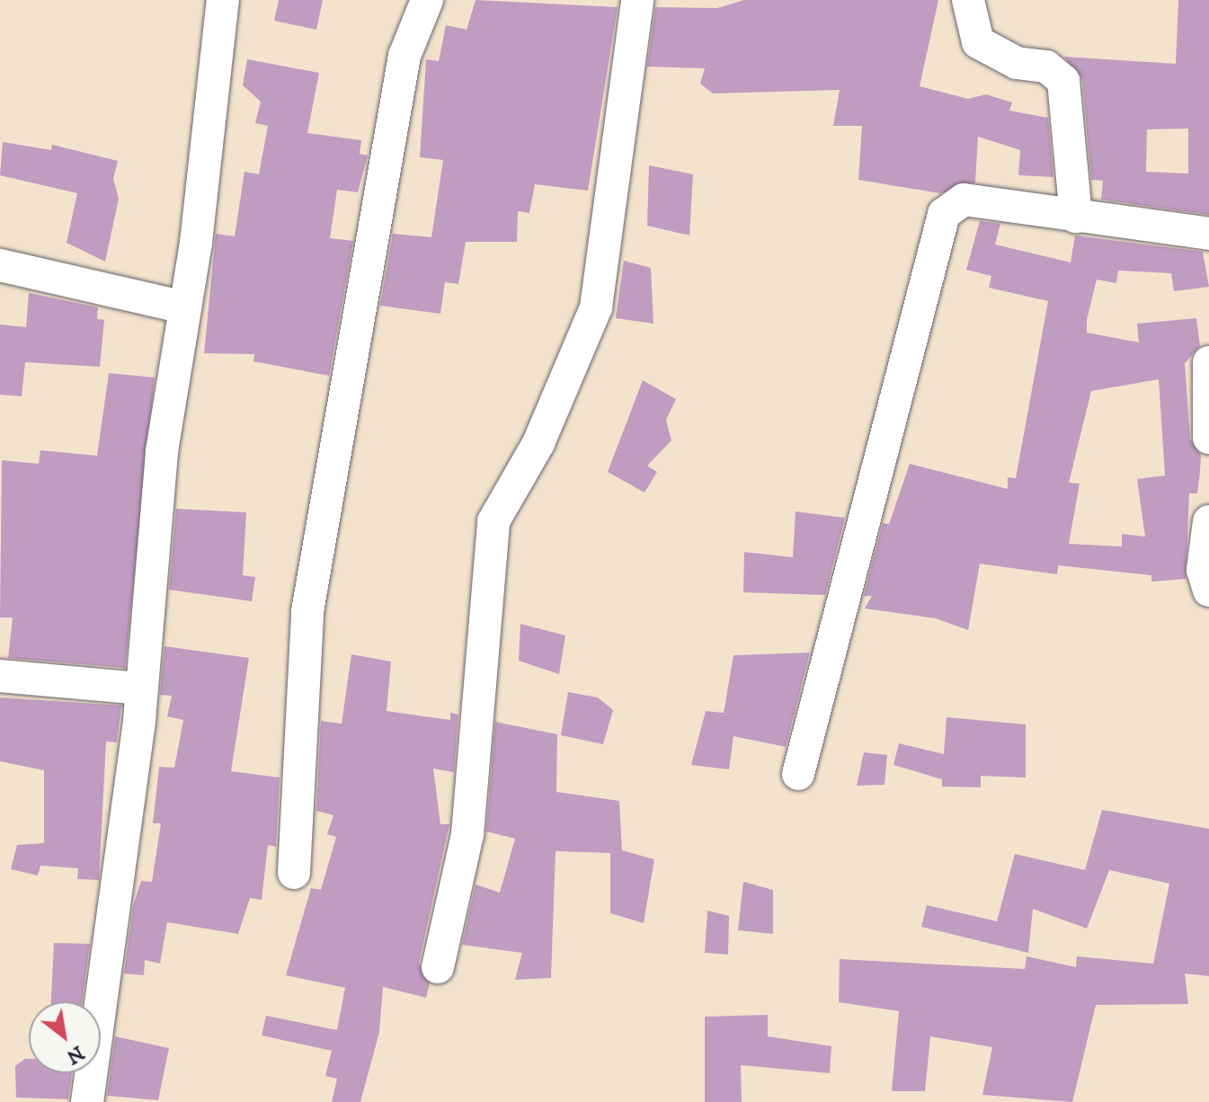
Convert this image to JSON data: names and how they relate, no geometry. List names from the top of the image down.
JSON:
{
  "north": "bottom right"
}
